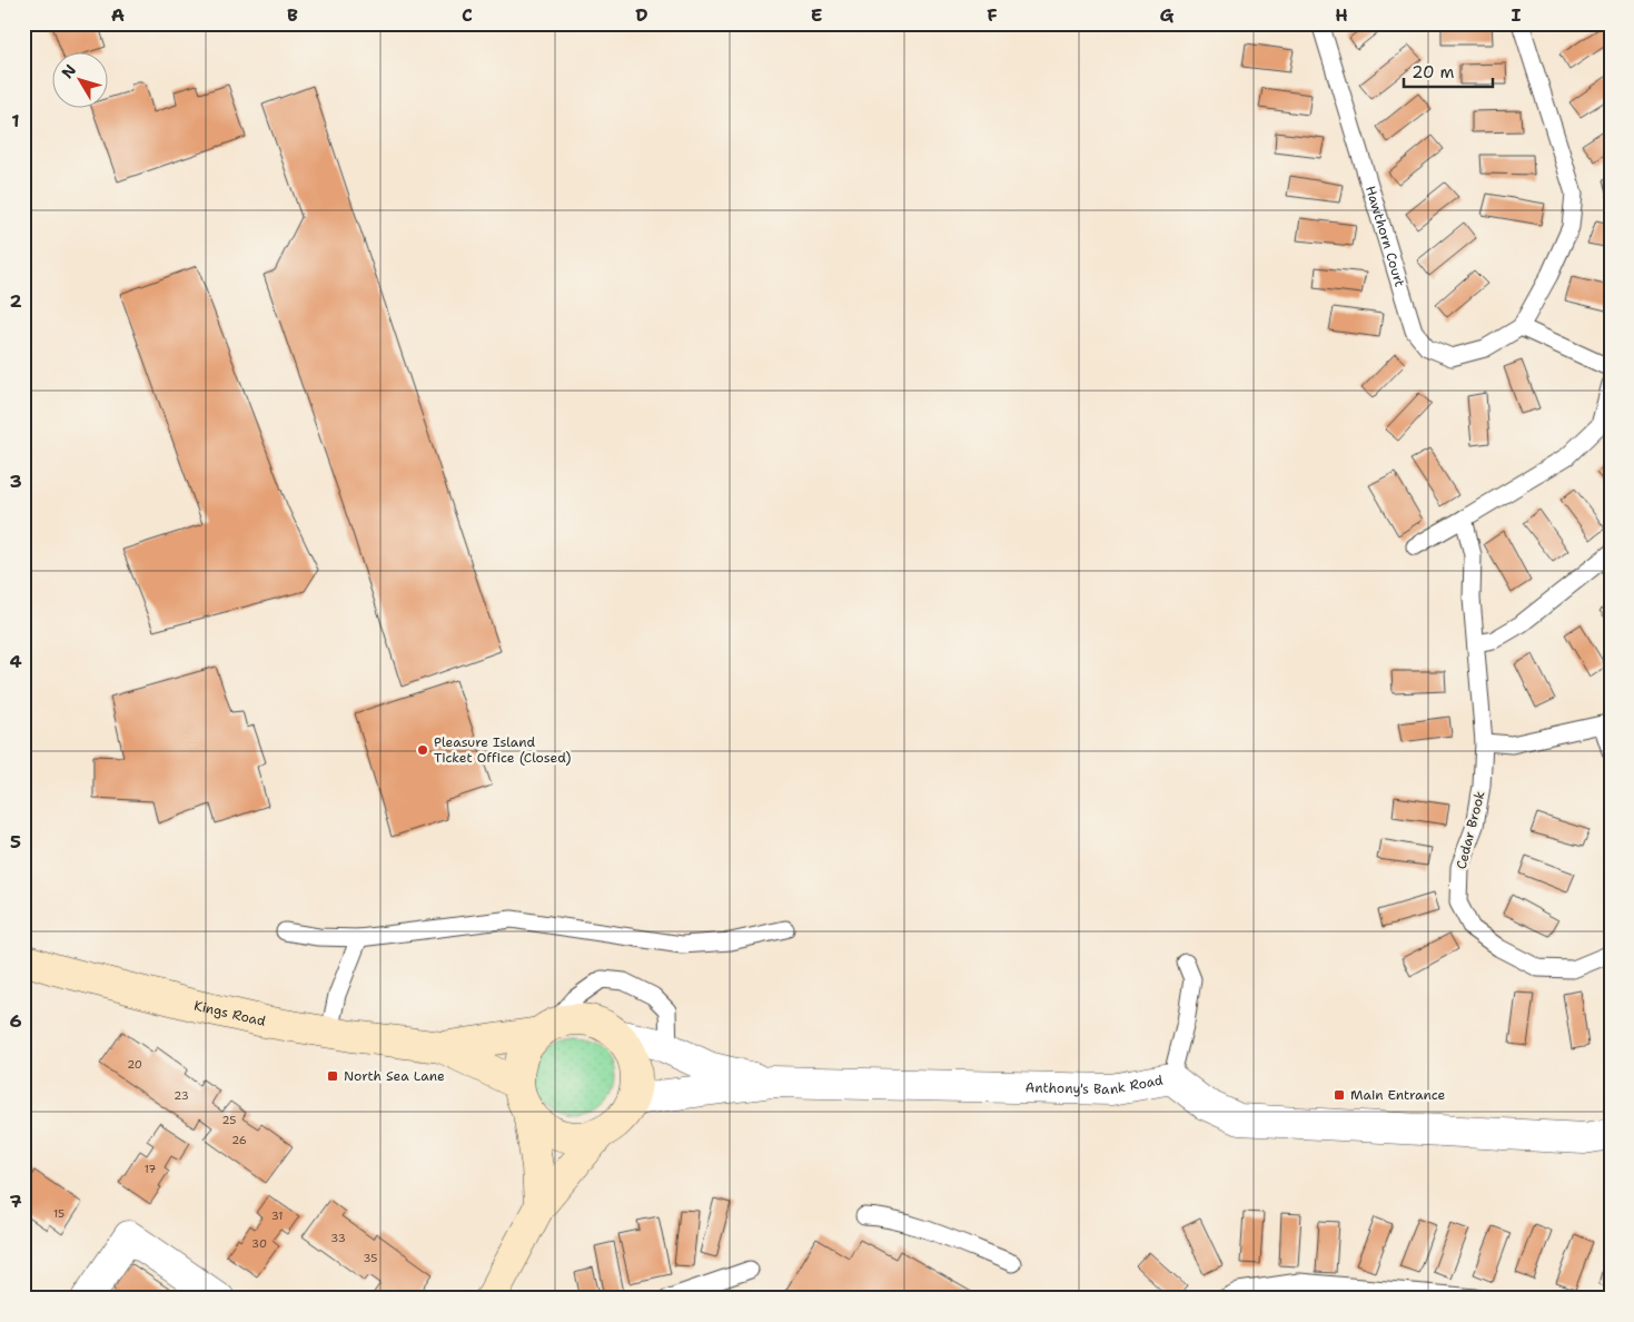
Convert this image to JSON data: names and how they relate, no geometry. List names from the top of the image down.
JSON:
{
  "streets": {
    "street": ["Kings Road", "Anthony's Bank Road"],
    "lane": ["Hawthorn Court", "Cedar Brook"]
  },
  "crossings": [
    ["Kings Road", "Anthony's Bank Road"]
  ],
  "places": {
    "other": ["Pleasure Island Ticket Office (Closed)"],
    "transit": ["North Sea Lane", "Main Entrance"]
  },
  "house_numbers": [
    "20",
    "23",
    "25",
    "26",
    "17",
    "15",
    "31",
    "33",
    "30",
    "35"
  ],
  "scale_bar": "20 m",
  "north": "top left",
  "grid": {
    "columns": [
      "A",
      "B",
      "C",
      "D",
      "E",
      "F",
      "G",
      "H",
      "I"
    ],
    "rows": [
      "1",
      "2",
      "3",
      "4",
      "5",
      "6",
      "7"
    ]
  }
}
